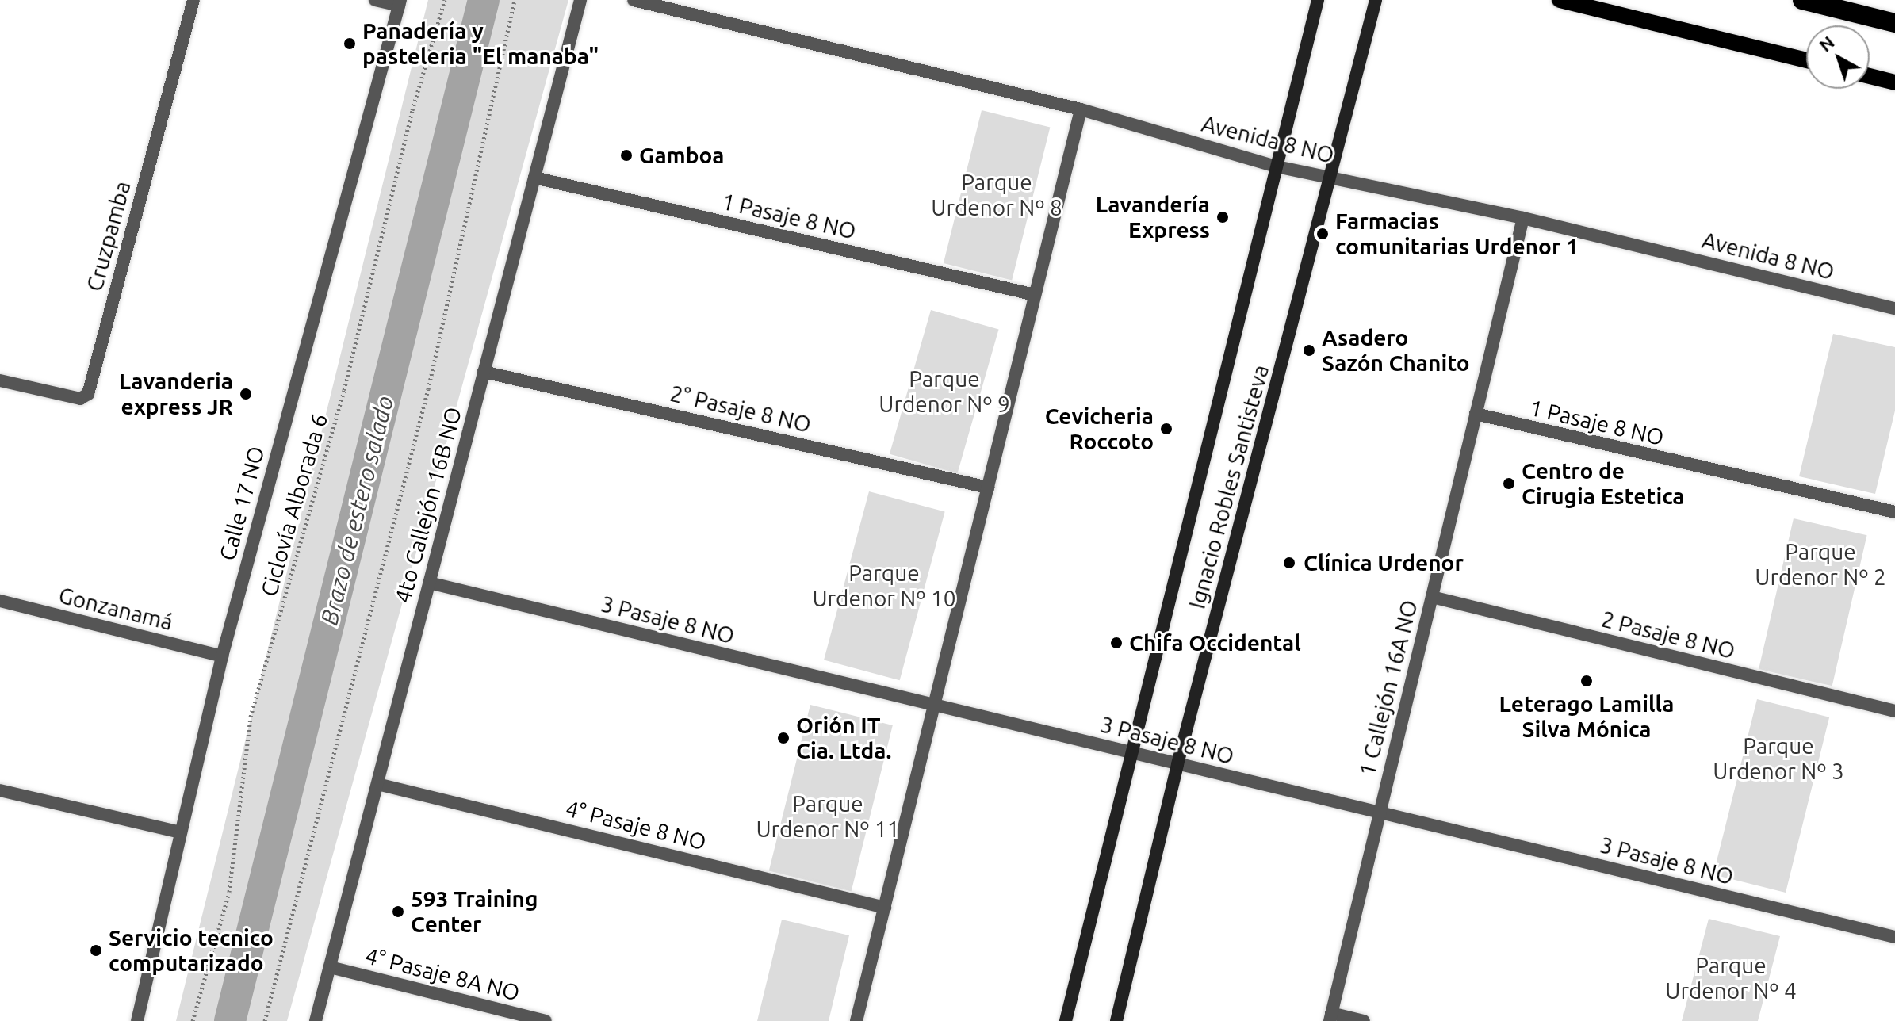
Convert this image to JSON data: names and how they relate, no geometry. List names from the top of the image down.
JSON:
{
  "streets": {
    "street": [
      "Avenida 8 NO",
      "1 Pasaje 8 NO",
      "Cruzpamba",
      "2° Pasaje 8 NO",
      "Ignacio Robles Santisteva",
      "Calle 17 NO",
      "4to Callejón 16B NO",
      "Gonzanamá",
      "3 Pasaje 8 NO",
      "2 Pasaje 8 NO",
      "1 Callejón 16A NO",
      "4° Pasaje 8 NO",
      "4° Pasaje 8A NO"
    ],
    "path": ["Ciclovía Alborada 6"]
  },
  "crossings": [
    ["Avenida 8 NO", "Ignacio Robles Santisteva"],
    ["Avenida 8 NO", "1 Callejón 16A NO"],
    ["1 Pasaje 8 NO", "4to Callejón 16B NO"],
    ["1 Pasaje 8 NO", "1 Callejón 16A NO"],
    ["2° Pasaje 8 NO", "4to Callejón 16B NO"],
    ["Ignacio Robles Santisteva", "3 Pasaje 8 NO"],
    ["Calle 17 NO", "Gonzanamá"],
    ["4to Callejón 16B NO", "3 Pasaje 8 NO"],
    ["4to Callejón 16B NO", "4° Pasaje 8 NO"],
    ["4to Callejón 16B NO", "4° Pasaje 8A NO"],
    ["3 Pasaje 8 NO", "1 Callejón 16A NO"],
    ["2 Pasaje 8 NO", "1 Callejón 16A NO"]
  ],
  "water": ["Brazo de estero salado"],
  "parks": [
    "Parque Urdenor Nº 8",
    "Parque Urdenor Nº 9",
    "Parque Urdenor Nº 2",
    "Parque Urdenor Nº 10",
    "Parque Urdenor Nº 3",
    "Parque Urdenor Nº 11",
    "Parque Urdenor Nº 4"
  ],
  "places": [
    "Panadería y pasteleria \"El manaba\"",
    "Gamboa",
    "Lavandería Express",
    "Farmacias comunitarias Urdenor 1",
    "Asadero Sazón Chanito",
    "Lavanderia express JR",
    "Cevicheria Roccoto",
    "Centro de Cirugia Estetica",
    "Clínica Urdenor",
    "Chifa Occidental",
    "Leterago Lamilla Silva Mónica",
    "Orión IT Cia. Ltda.",
    "593 Training Center",
    "Servicio tecnico computarizado"
  ],
  "north": "top left"
}
